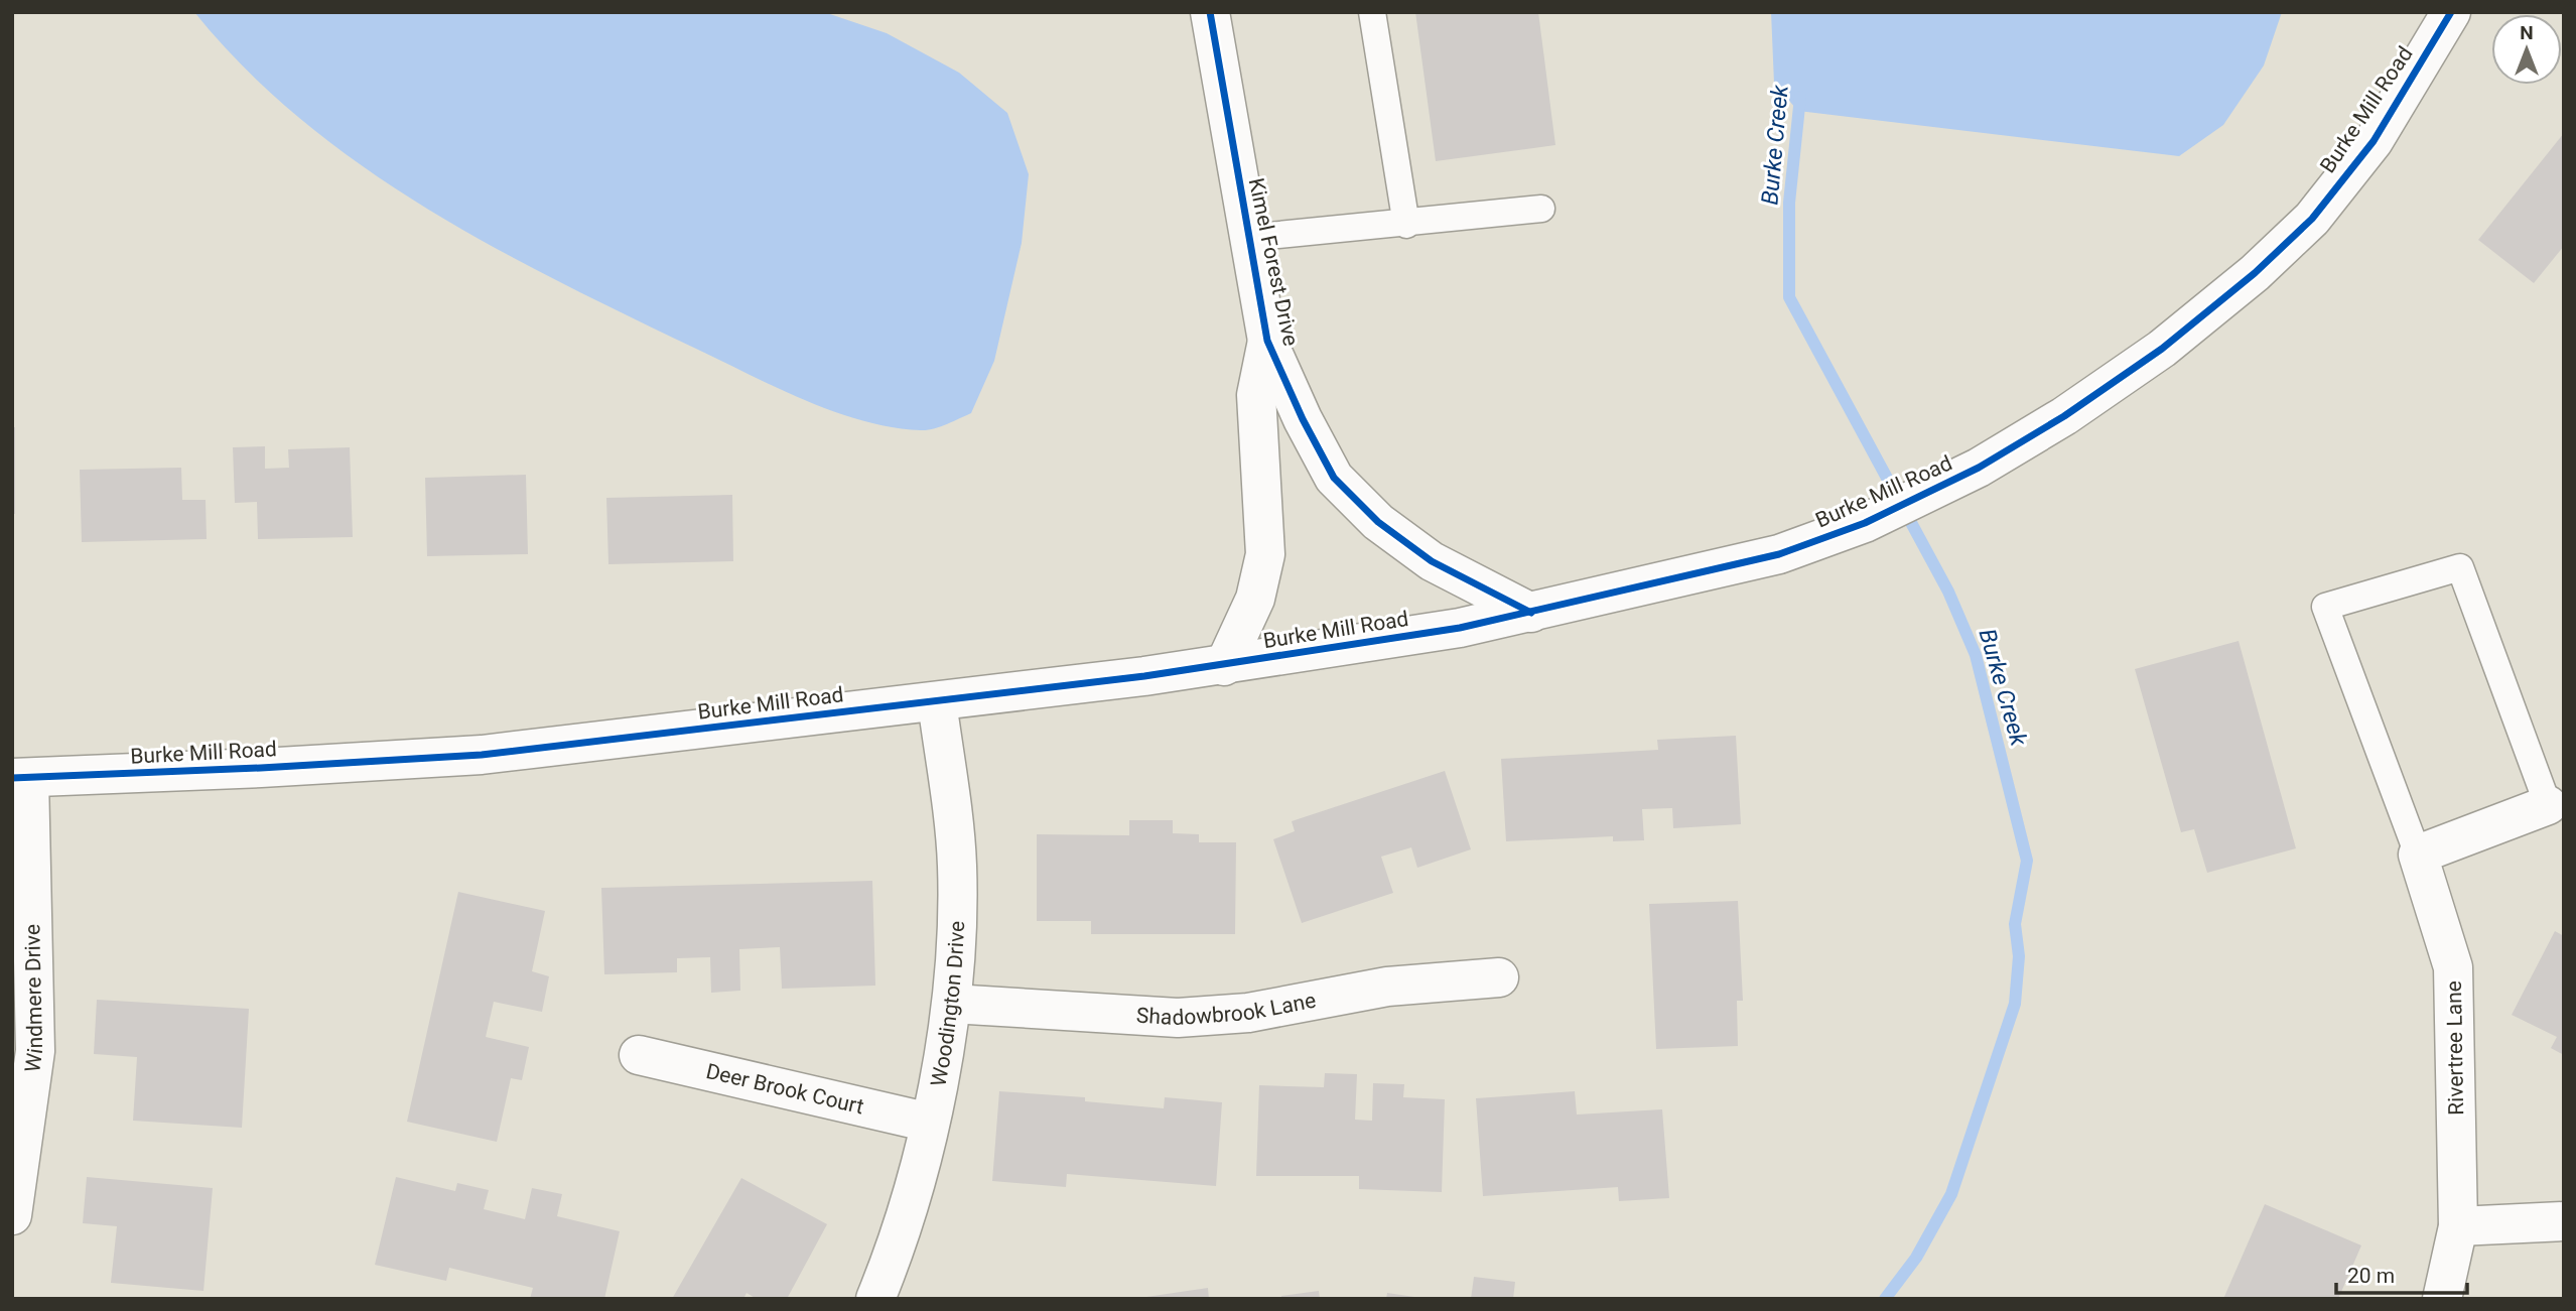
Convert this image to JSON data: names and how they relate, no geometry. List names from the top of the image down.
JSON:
{
  "streets": {
    "street": [
      "Burke Mill Road",
      "Kimel Forest Drive",
      "Windmere Drive",
      "Woodington Drive",
      "Shadowbrook Lane",
      "Rivertree Lane",
      "Deer Brook Court"
    ]
  },
  "crossings": [
    ["Burke Mill Road", "Kimel Forest Drive"],
    ["Burke Mill Road", "Windmere Drive"],
    ["Burke Mill Road", "Woodington Drive"],
    ["Woodington Drive", "Shadowbrook Lane"],
    ["Woodington Drive", "Deer Brook Court"]
  ],
  "water": ["Burke Creek"],
  "scale_bar": "20 m",
  "north": "top"
}
